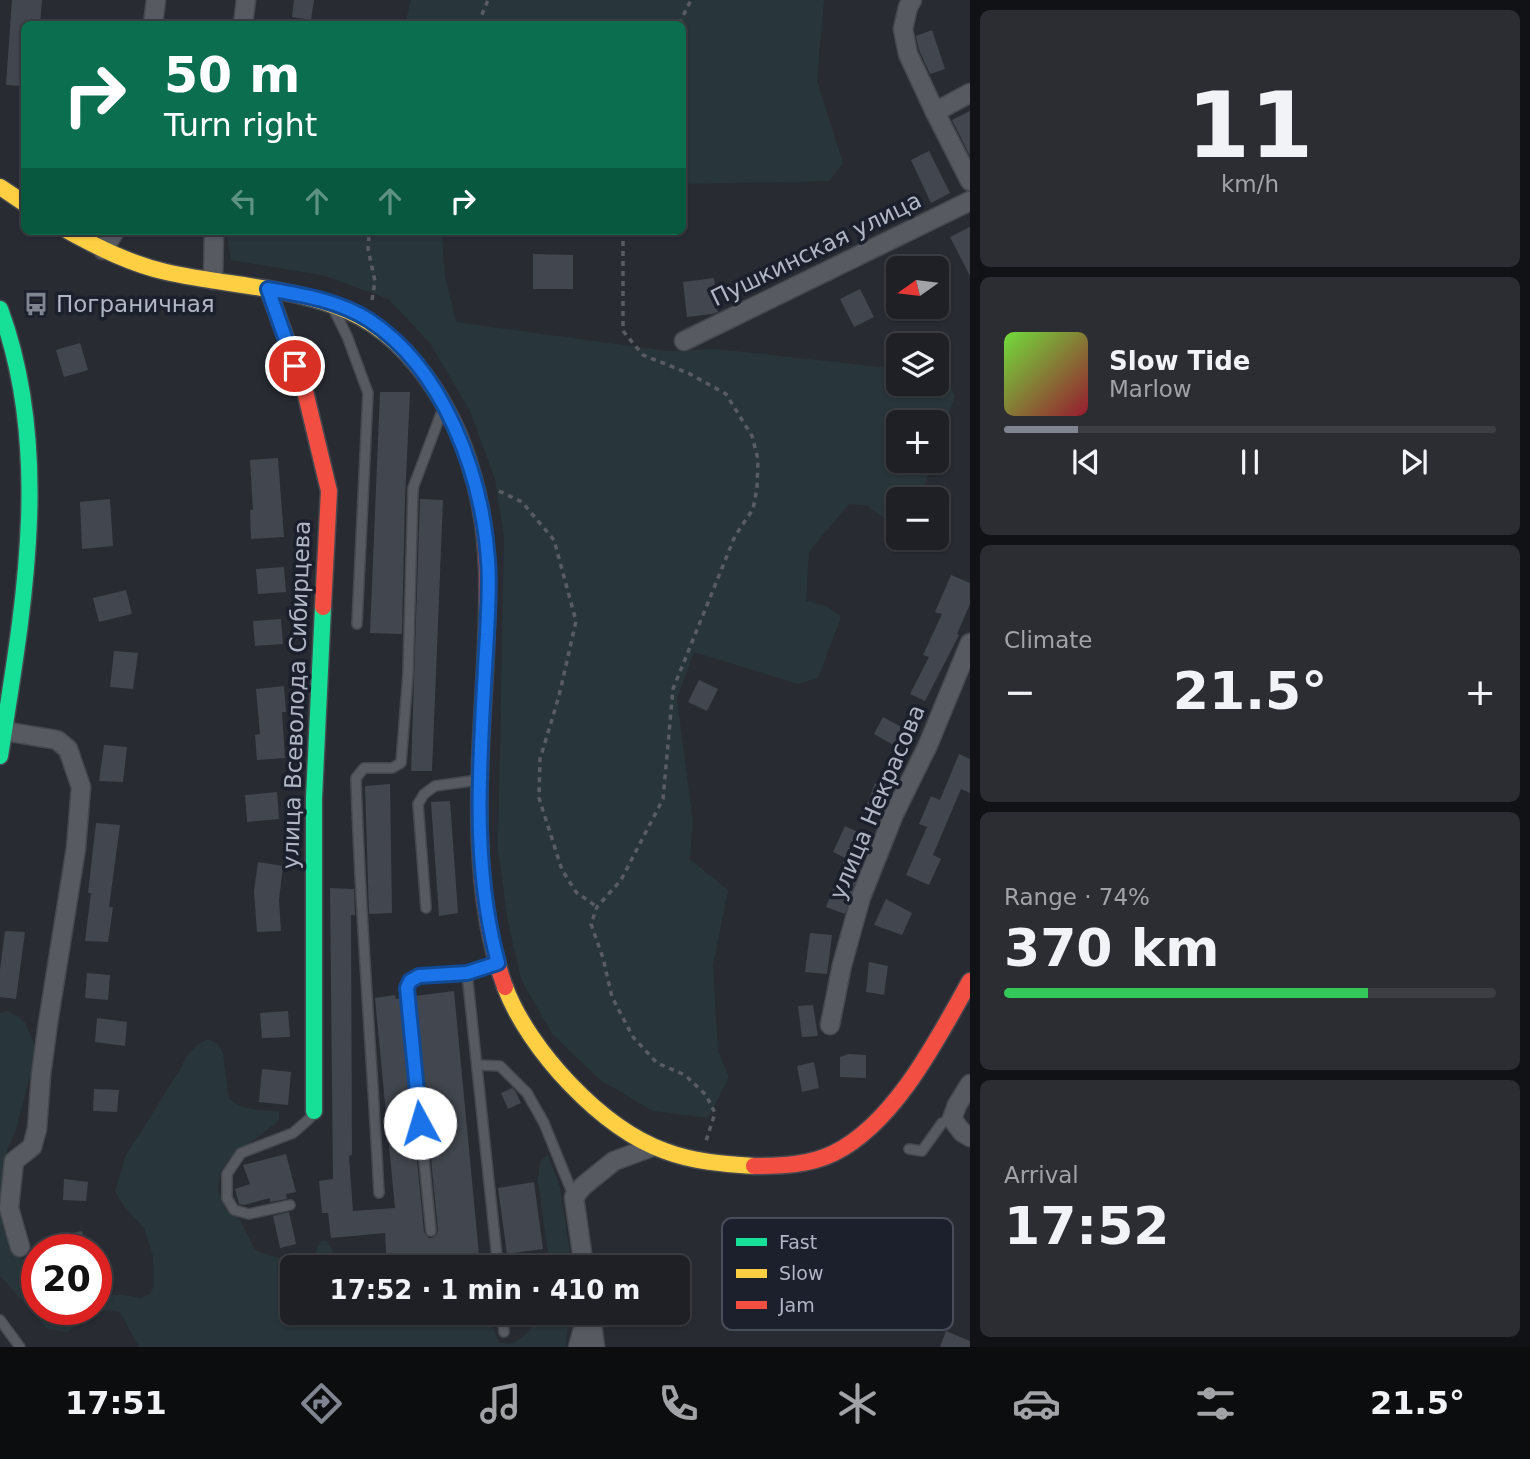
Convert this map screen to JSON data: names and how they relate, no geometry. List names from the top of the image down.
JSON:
{
  "streets": {
    "main road": ["улица Всеволода Сибирцева"],
    "street": ["Пушкинская улица", "улица Некрасова"]
  },
  "places": {
    "bus stop": ["Пограничная"]
  },
  "legend": ["Fast", "Slow", "Jam"],
  "north": "left",
  "page": {
    "tile": [
      ["11", "km/h"],
      "Climate",
      ["Range · 74%", "370 km"],
      ["Arrival", "17:52"]
    ],
    "turn": ["50 m", "Turn right"],
    "map_buttons": ["+", "−"],
    "song": ["Slow Tide", "Marlow"],
    "heat": ["−", "21.5°", "+"],
    "limit": "20",
    "trip": "17:52 · 1 min · 410 m",
    "tabs": ["17:51", "21.5°"]
  }
}
